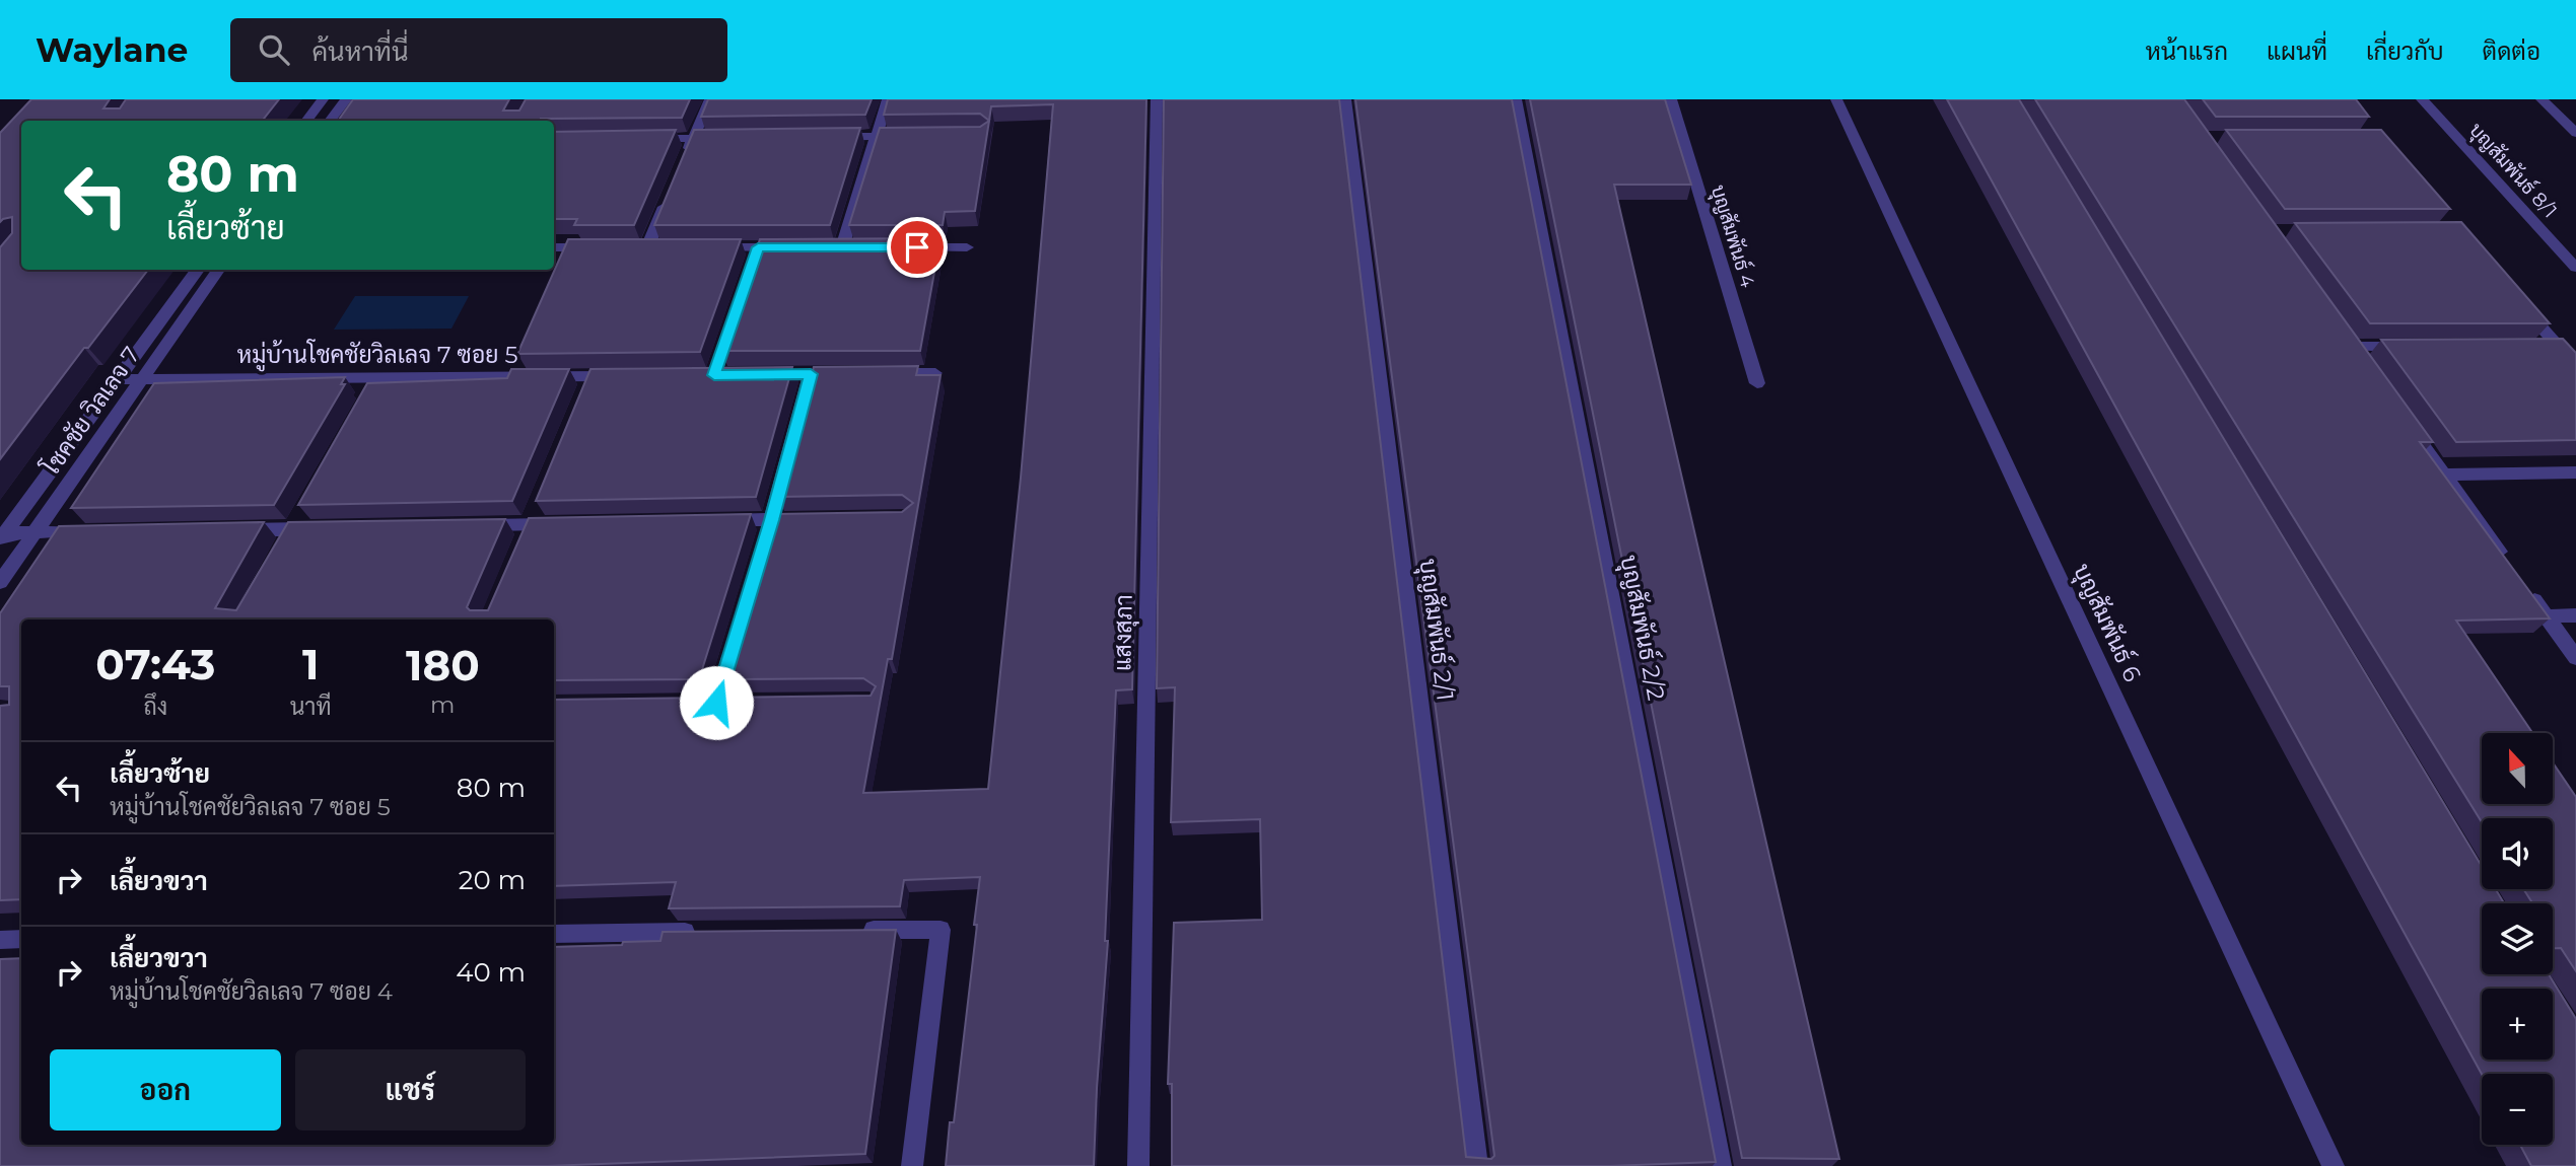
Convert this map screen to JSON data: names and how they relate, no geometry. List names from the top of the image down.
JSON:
{
  "streets": {
    "street": [
      "บุญสัมพันธ์ 8/1",
      "บุญสัมพันธ์ 4",
      "หมู่บ้านโชคชัยวิลเลจ 7 ซอย 5",
      "โชคชัย วิลเลจ 7",
      "บุญสัมพันธ์ 6",
      "บุญสัมพันธ์ 2/2",
      "บุญสัมพันธ์ 2/1",
      "แสงสุภา"
    ]
  },
  "crossings": [
    ["หมู่บ้านโชคชัยวิลเลจ 7 ซอย 5", "โชคชัย วิลเลจ 7"]
  ],
  "north": "top",
  "page": {
    "header": "Waylane",
    "search": "ค้นหาที่นี่",
    "nav": [
      "หน้าแรก",
      "แผนที่",
      "เกี่ยวกับ",
      "ติดต่อ"
    ],
    "turn": ["80 m", "เลี้ยวซ้าย"],
    "eta": [
      "07:43",
      "ถึง",
      "1",
      "นาที",
      "180",
      "m"
    ],
    "map_buttons": ["+", "−"],
    "list": [
      {
        "name": "เลี้ยวซ้าย",
        "note": "หมู่บ้านโชคชัยวิลเลจ 7 ซอย 5",
        "value": "80 m"
      },
      {
        "name": "เลี้ยวขวา",
        "value": "20 m"
      },
      {
        "name": "เลี้ยวขวา",
        "note": "หมู่บ้านโชคชัยวิลเลจ 7 ซอย 4",
        "value": "40 m"
      }
    ],
    "buttons": ["ออก", "แชร์"]
  }
}
